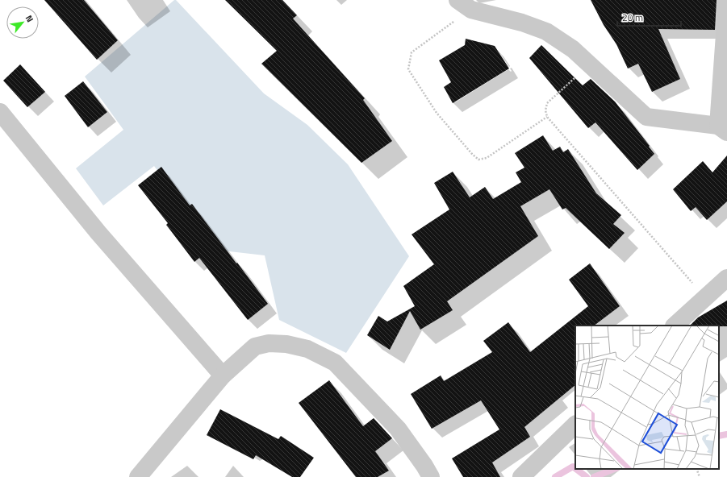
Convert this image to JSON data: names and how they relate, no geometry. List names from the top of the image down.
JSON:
{
  "scale_bar": "20 m",
  "north": "top right"
}
